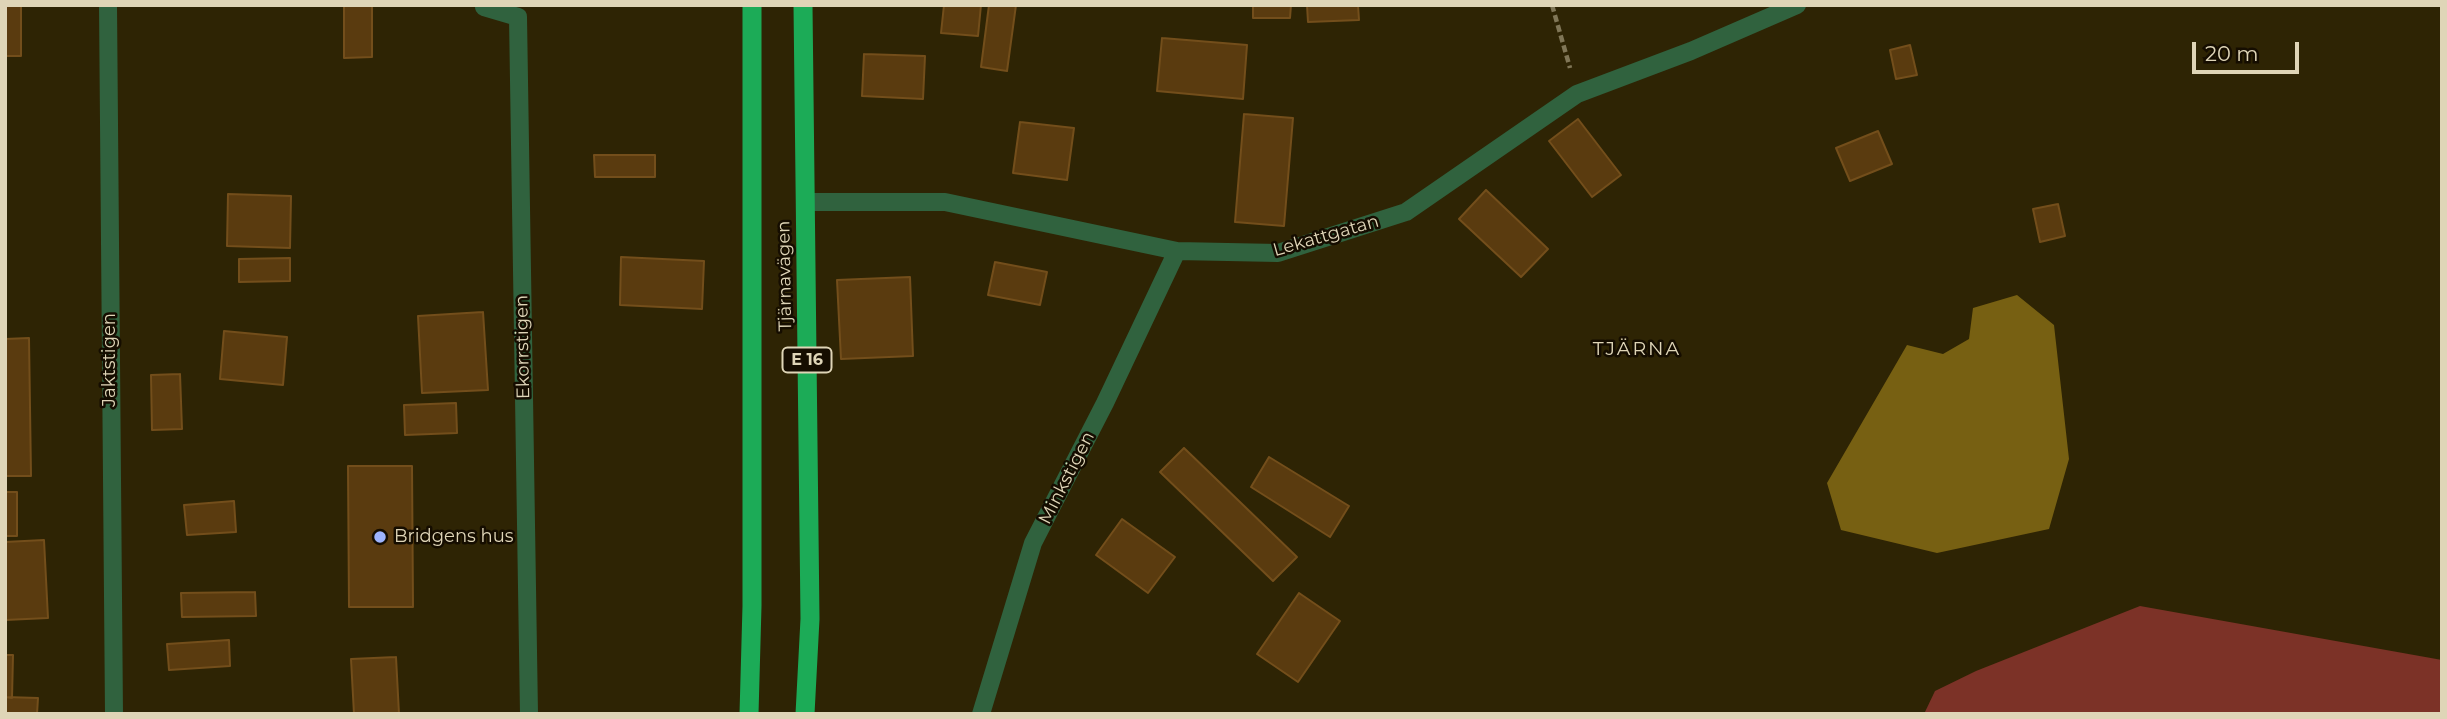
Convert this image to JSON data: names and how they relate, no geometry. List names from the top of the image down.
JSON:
{
  "streets": {
    "highway": ["Tjärnavägen", "E 16"],
    "street": [
      "Lekattgatan",
      "Ekorrstigen",
      "Jaktstigen",
      "Minkstigen"
    ]
  },
  "crossings": [
    ["Lekattgatan", "Tjärnavägen"],
    ["Lekattgatan", "Minkstigen"]
  ],
  "districts": ["TJÄRNA"],
  "places": ["Bridgens hus"],
  "scale_bar": "20 m"
}
